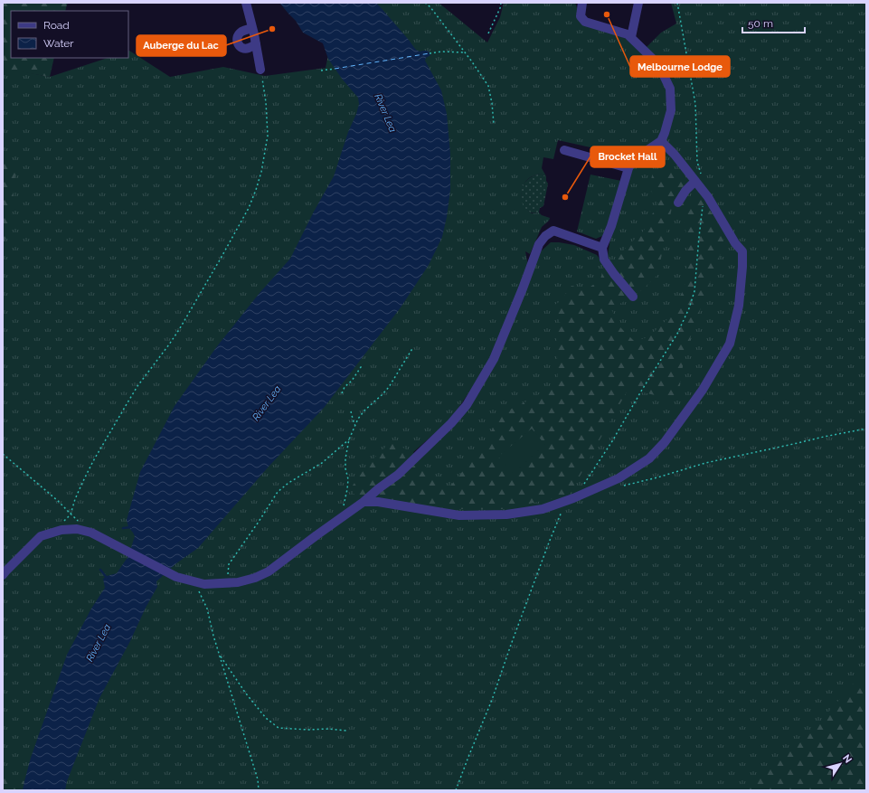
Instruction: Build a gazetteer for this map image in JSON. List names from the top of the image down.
{
  "water": ["River Lea"],
  "places": ["Melbourne Lodge", "Auberge du Lac", "Brocket Hall"],
  "legend": ["Road", "Water"],
  "scale_bar": "50 m",
  "north": "top right"
}
